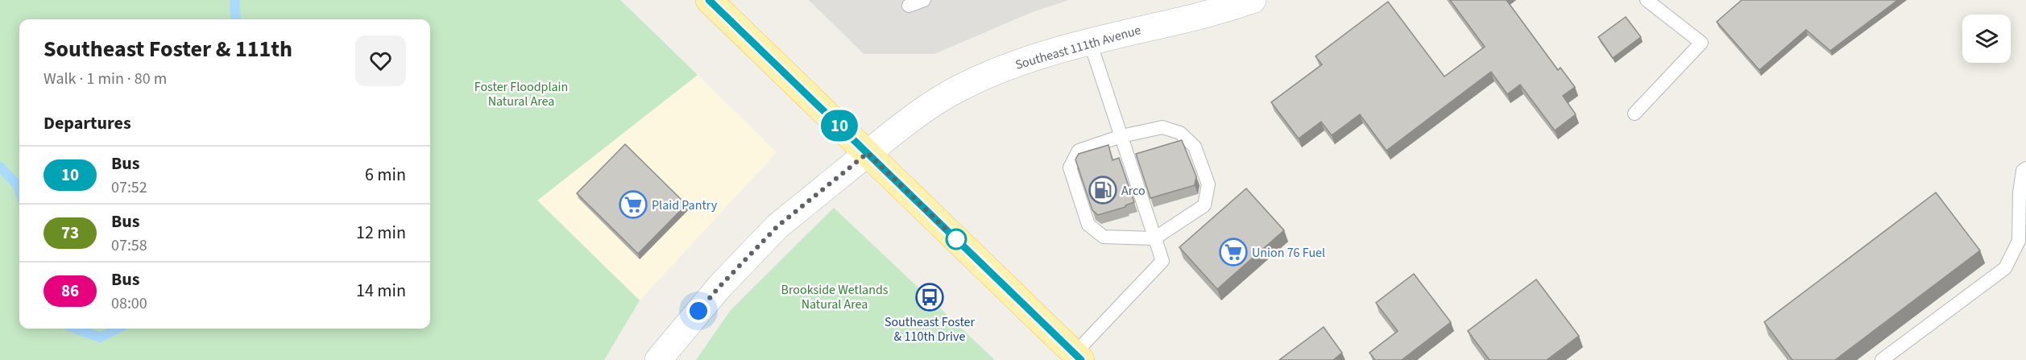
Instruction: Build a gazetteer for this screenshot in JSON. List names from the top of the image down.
{
  "streets": {
    "street": ["Southeast 111th Avenue"]
  },
  "parks": ["Foster Floodplain Natural Area", "Brookside Wetlands Natural Area"],
  "places": {
    "fuel station": ["Arco"],
    "supermarket": ["Plaid Pantry", "Union 76 Fuel"],
    "bus stop": ["Southeast Foster & 110th Drive"]
  },
  "lines": ["bus line 10"],
  "page": {
    "on_map": "10",
    "heading": [
      ["Southeast Foster & 111th", "Walk · 1 min · 80 m"],
      "Departures"
    ],
    "list": [
      {
        "mark": "10",
        "name": "Bus",
        "note": "07:52",
        "value": "6 min"
      },
      {
        "mark": "73",
        "name": "Bus",
        "note": "07:58",
        "value": "12 min"
      },
      {
        "mark": "86",
        "name": "Bus",
        "note": "08:00",
        "value": "14 min"
      }
    ]
  }
}
